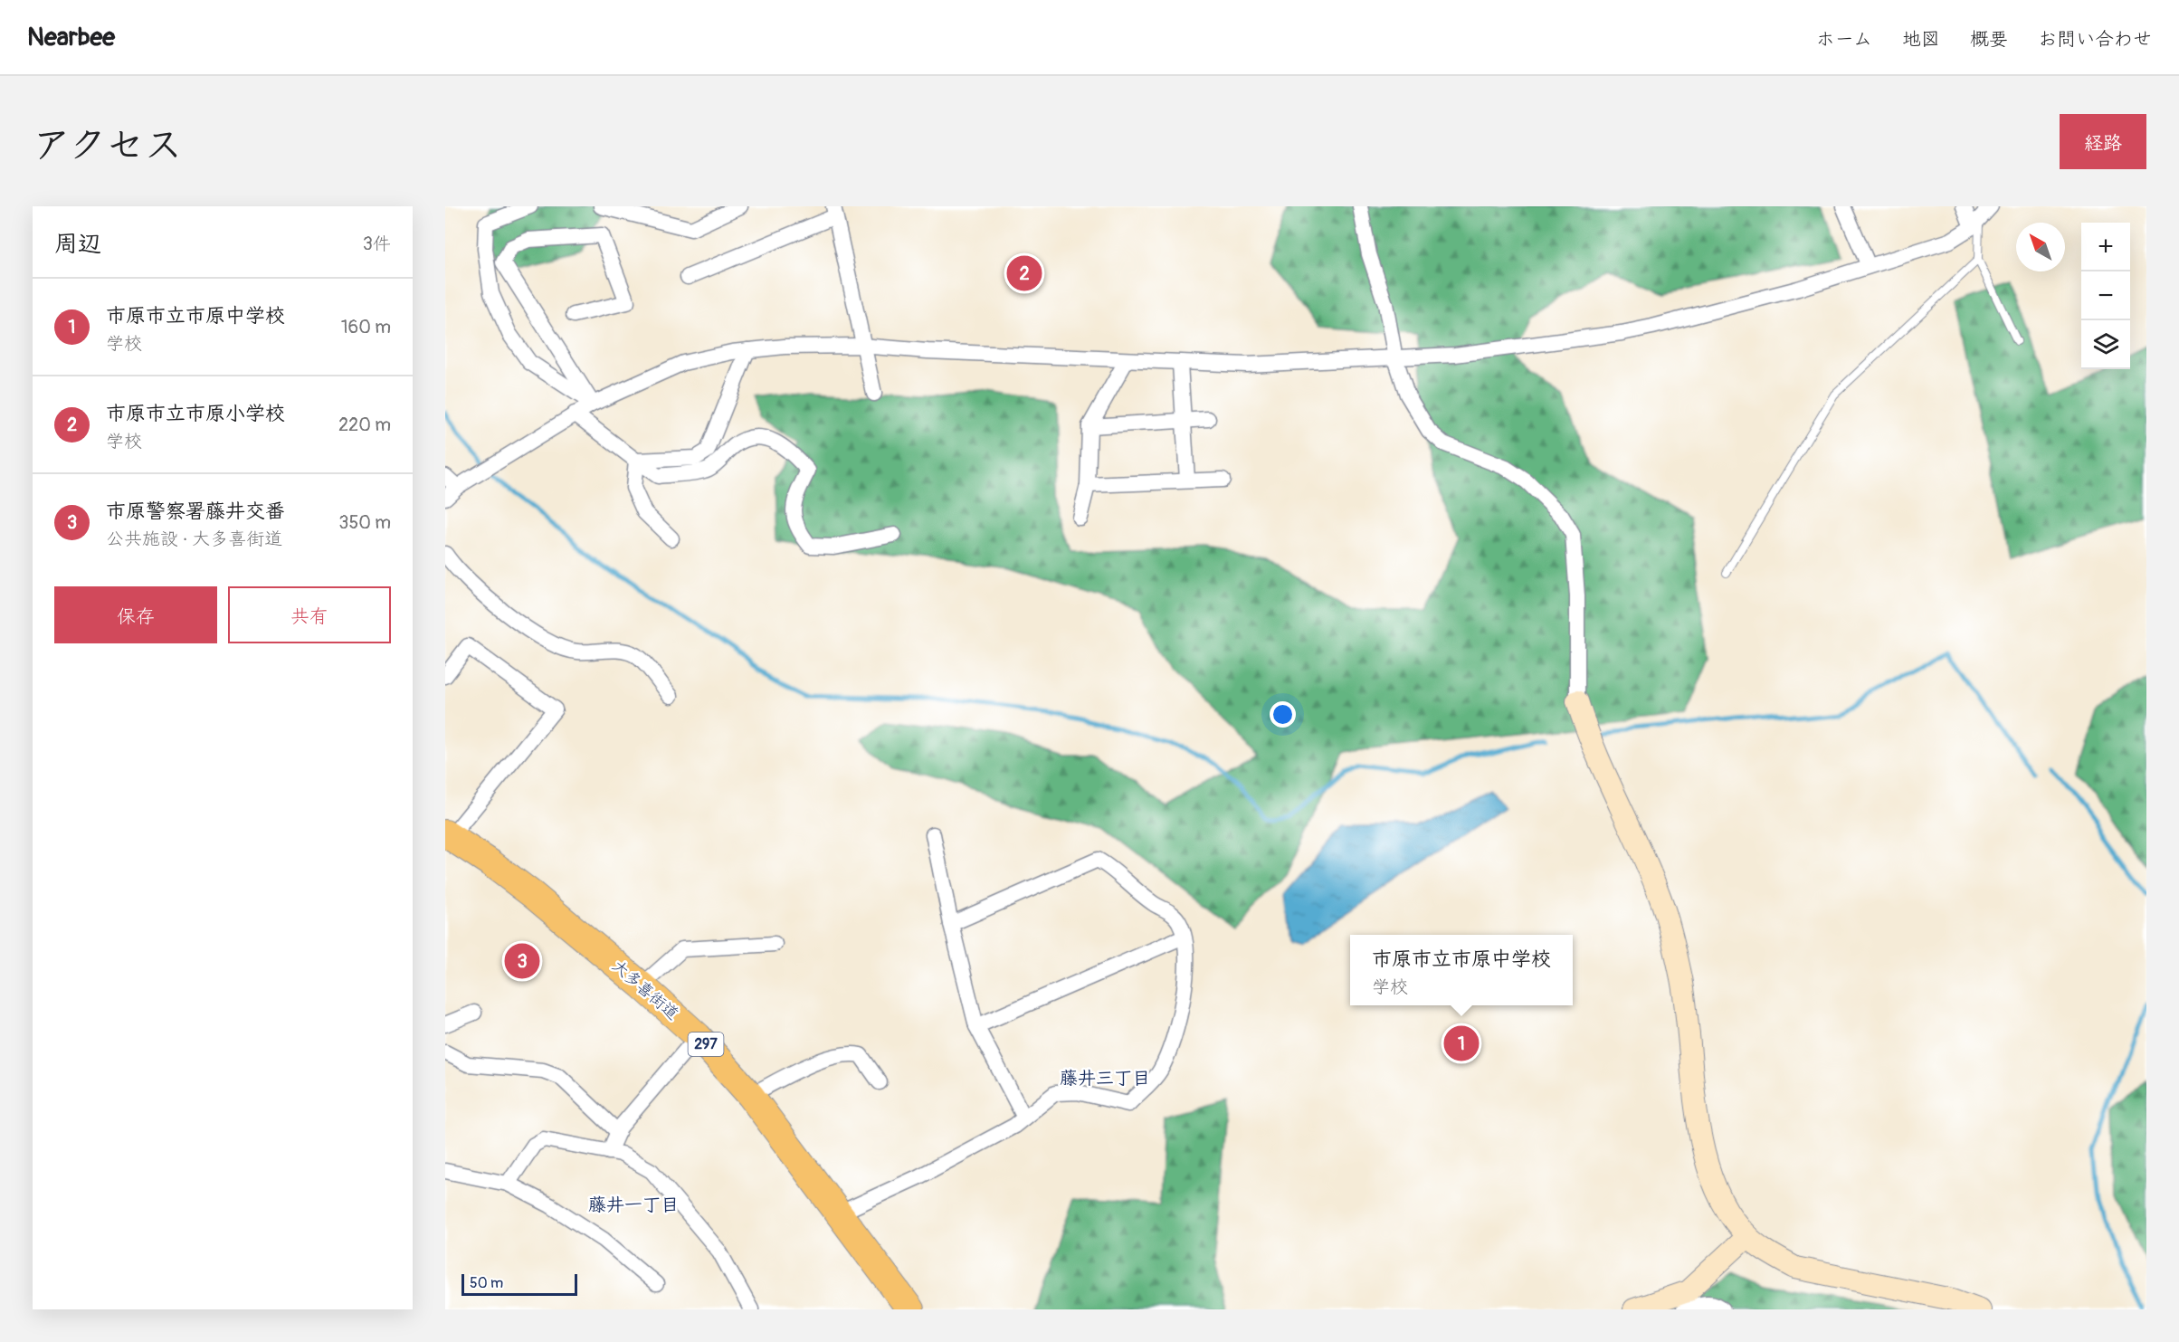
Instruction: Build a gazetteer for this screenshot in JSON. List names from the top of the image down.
{
  "streets": {
    "highway": ["大多喜街道", "297"]
  },
  "districts": ["藤井三丁目", "藤井一丁目"],
  "scale_bar": "50 m",
  "north": "top left",
  "page": {
    "header": "Nearbee",
    "nav": [
      "ホーム",
      "地図",
      "概要",
      "お問い合わせ"
    ],
    "title": "アクセス",
    "buttons": [
      "経路",
      ["保存", "共有"]
    ],
    "heading": ["周辺", "3件"],
    "map_buttons": ["+", "−"],
    "pins": ["2", "3", "1"],
    "list": [
      {
        "mark": "1",
        "name": "市原市立市原中学校",
        "note": "学校",
        "value": "160 m"
      },
      {
        "mark": "2",
        "name": "市原市立市原小学校",
        "note": "学校",
        "value": "220 m"
      },
      {
        "mark": "3",
        "name": "市原警察署藤井交番",
        "note": "公共施設 · 大多喜街道",
        "value": "350 m"
      }
    ],
    "popup": ["市原市立市原中学校", "学校"],
    "scale": "50 m"
  }
}
